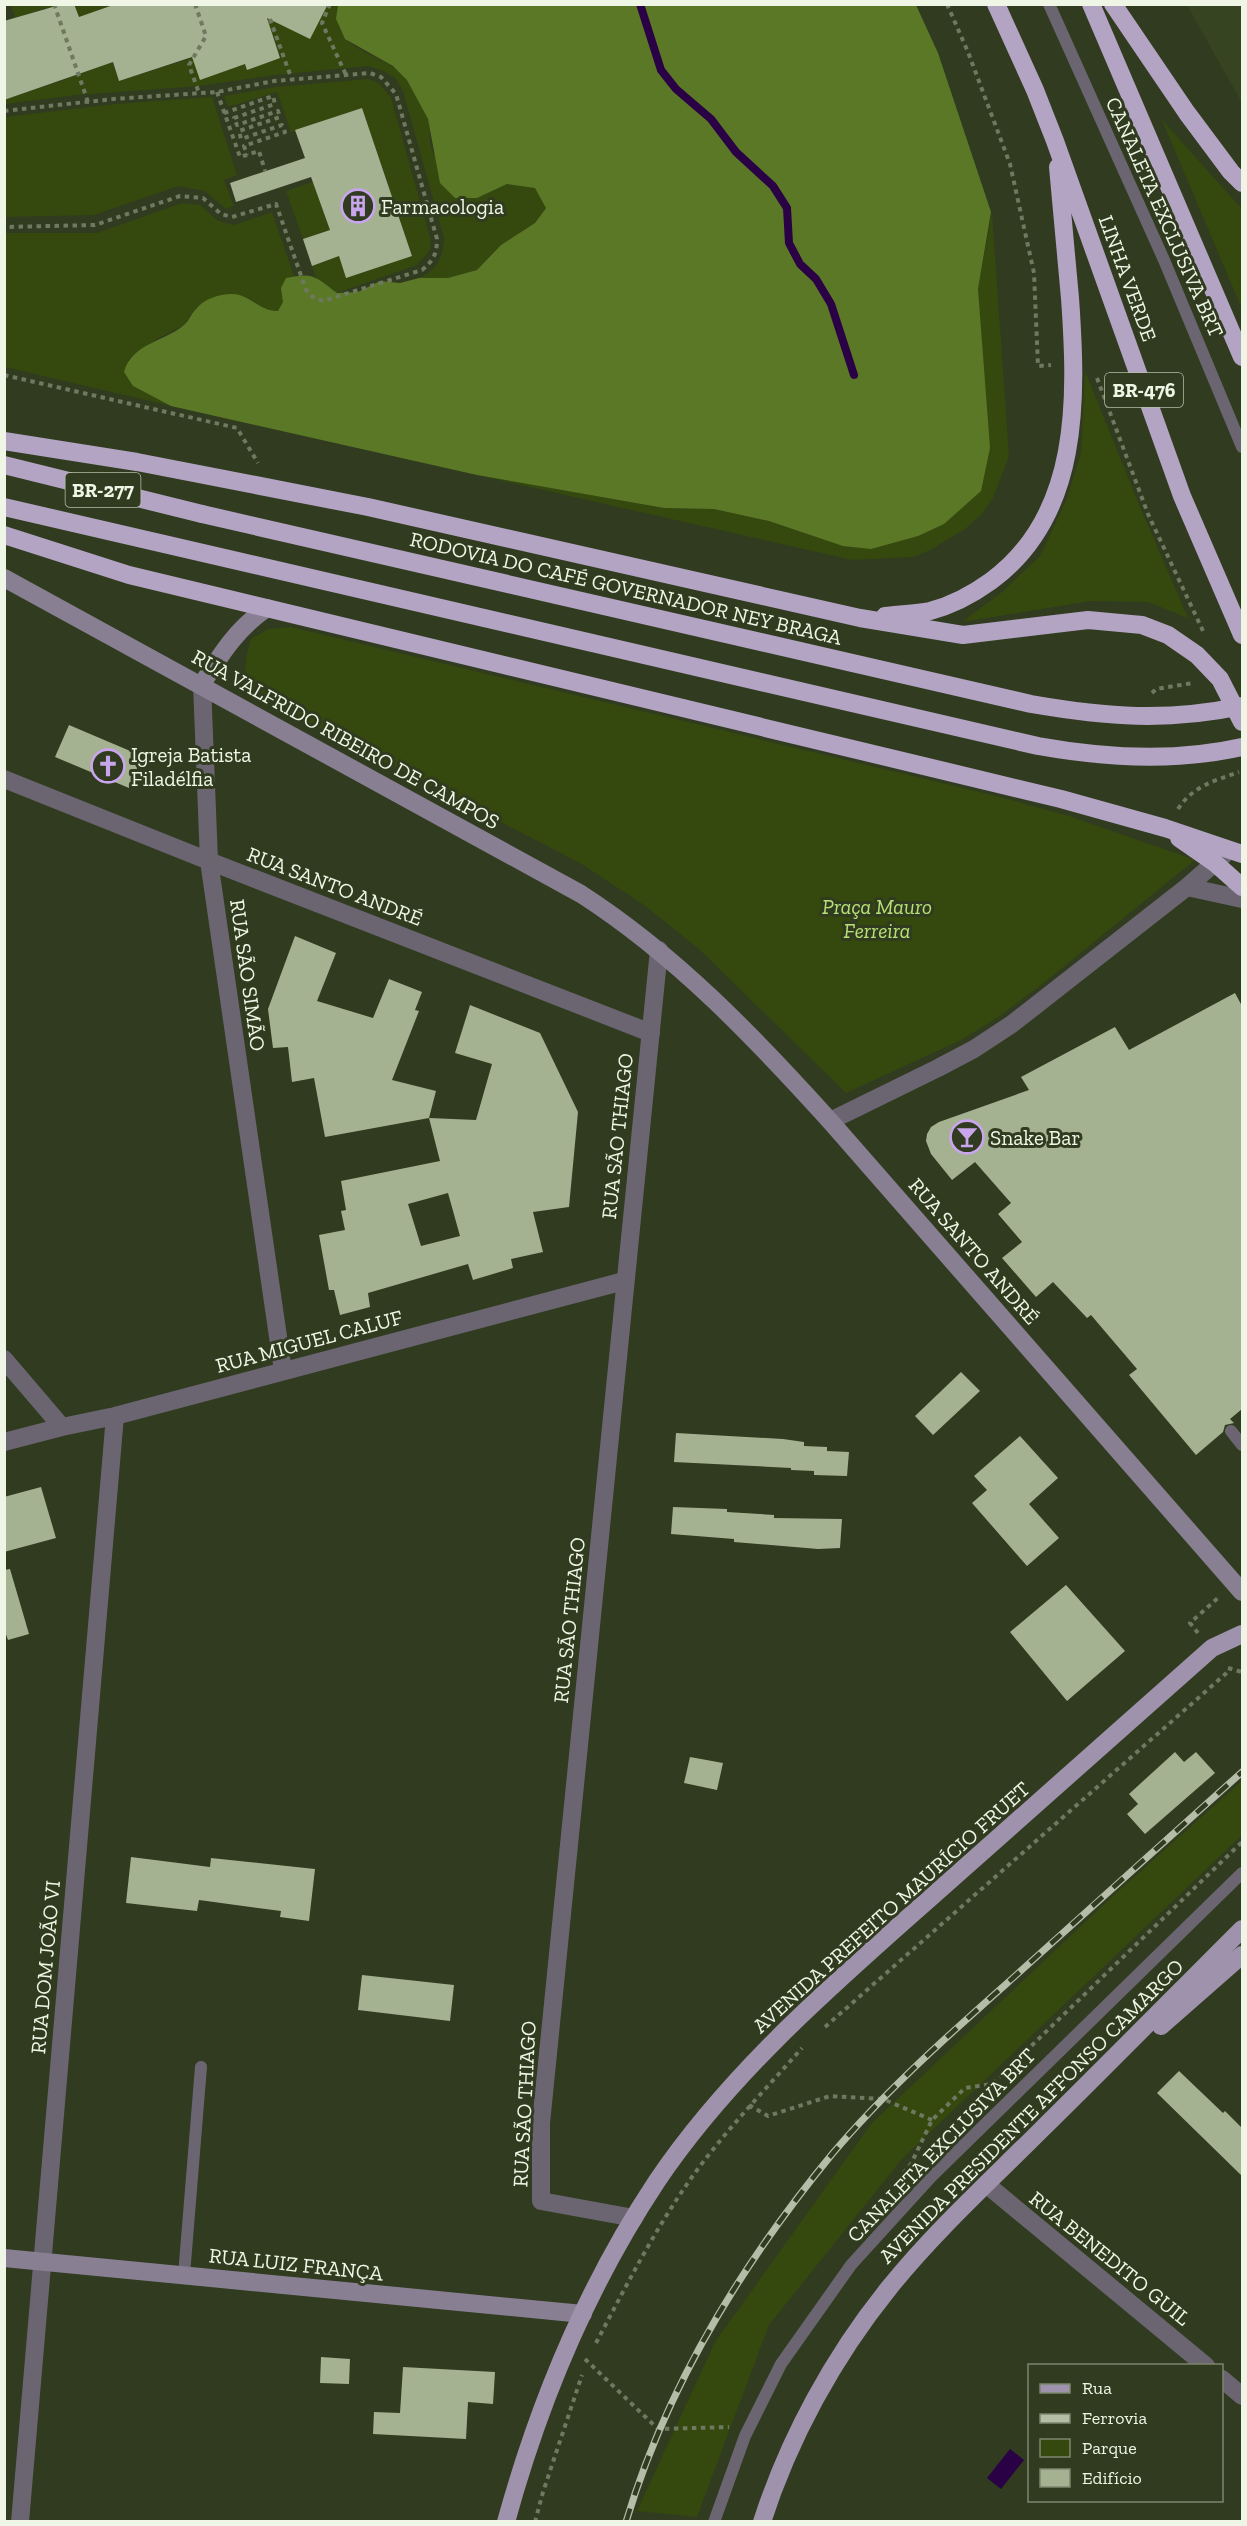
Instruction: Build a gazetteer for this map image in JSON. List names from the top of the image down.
{
  "streets": {
    "highway": [
      "LINHA VERDE",
      "BR-476",
      "BR-277",
      "RODOVIA DO CAFÉ GOVERNADOR NEY BRAGA"
    ],
    "main road": ["AVENIDA PREFEITO MAURÍCIO FRUET", "AVENIDA PRESIDENTE AFFONSO CAMARGO"],
    "street": [
      "RUA VALFRIDO RIBEIRO DE CAMPOS",
      "RUA SANTO ANDRÉ",
      "RUA SÃO SIMÃO",
      "RUA SÃO THIAGO",
      "RUA MIGUEL CALUF",
      "RUA DOM JOÃO VI",
      "RUA BENEDITO GUIL",
      "RUA LUIZ FRANÇA"
    ],
    "lane": ["CANALETA EXCLUSIVA BRT"]
  },
  "crossings": [
    ["RUA VALFRIDO RIBEIRO DE CAMPOS", "RUA SANTO ANDRÉ"],
    ["RUA VALFRIDO RIBEIRO DE CAMPOS", "RUA SÃO SIMÃO"],
    ["RUA VALFRIDO RIBEIRO DE CAMPOS", "RUA SÃO THIAGO"],
    ["RUA SANTO ANDRÉ", "RUA SÃO SIMÃO"],
    ["RUA SANTO ANDRÉ", "RUA SÃO THIAGO"],
    ["RUA SÃO SIMÃO", "RUA MIGUEL CALUF"],
    ["RUA SÃO THIAGO", "RUA MIGUEL CALUF"],
    ["RUA SÃO THIAGO", "AVENIDA PREFEITO MAURÍCIO FRUET"],
    ["RUA MIGUEL CALUF", "RUA DOM JOÃO VI"],
    ["AVENIDA PREFEITO MAURÍCIO FRUET", "RUA LUIZ FRANÇA"],
    ["RUA DOM JOÃO VI", "RUA LUIZ FRANÇA"],
    ["AVENIDA PRESIDENTE AFFONSO CAMARGO", "RUA BENEDITO GUIL"]
  ],
  "parks": ["Praça Mauro Ferreira"],
  "places": {
    "building": ["Farmacologia"],
    "church": ["Igreja Batista Filadélfia"],
    "bar": ["Snake Bar"]
  },
  "legend": [
    "Rua",
    "Ferrovia",
    "Parque",
    "Edifício"
  ]
}
